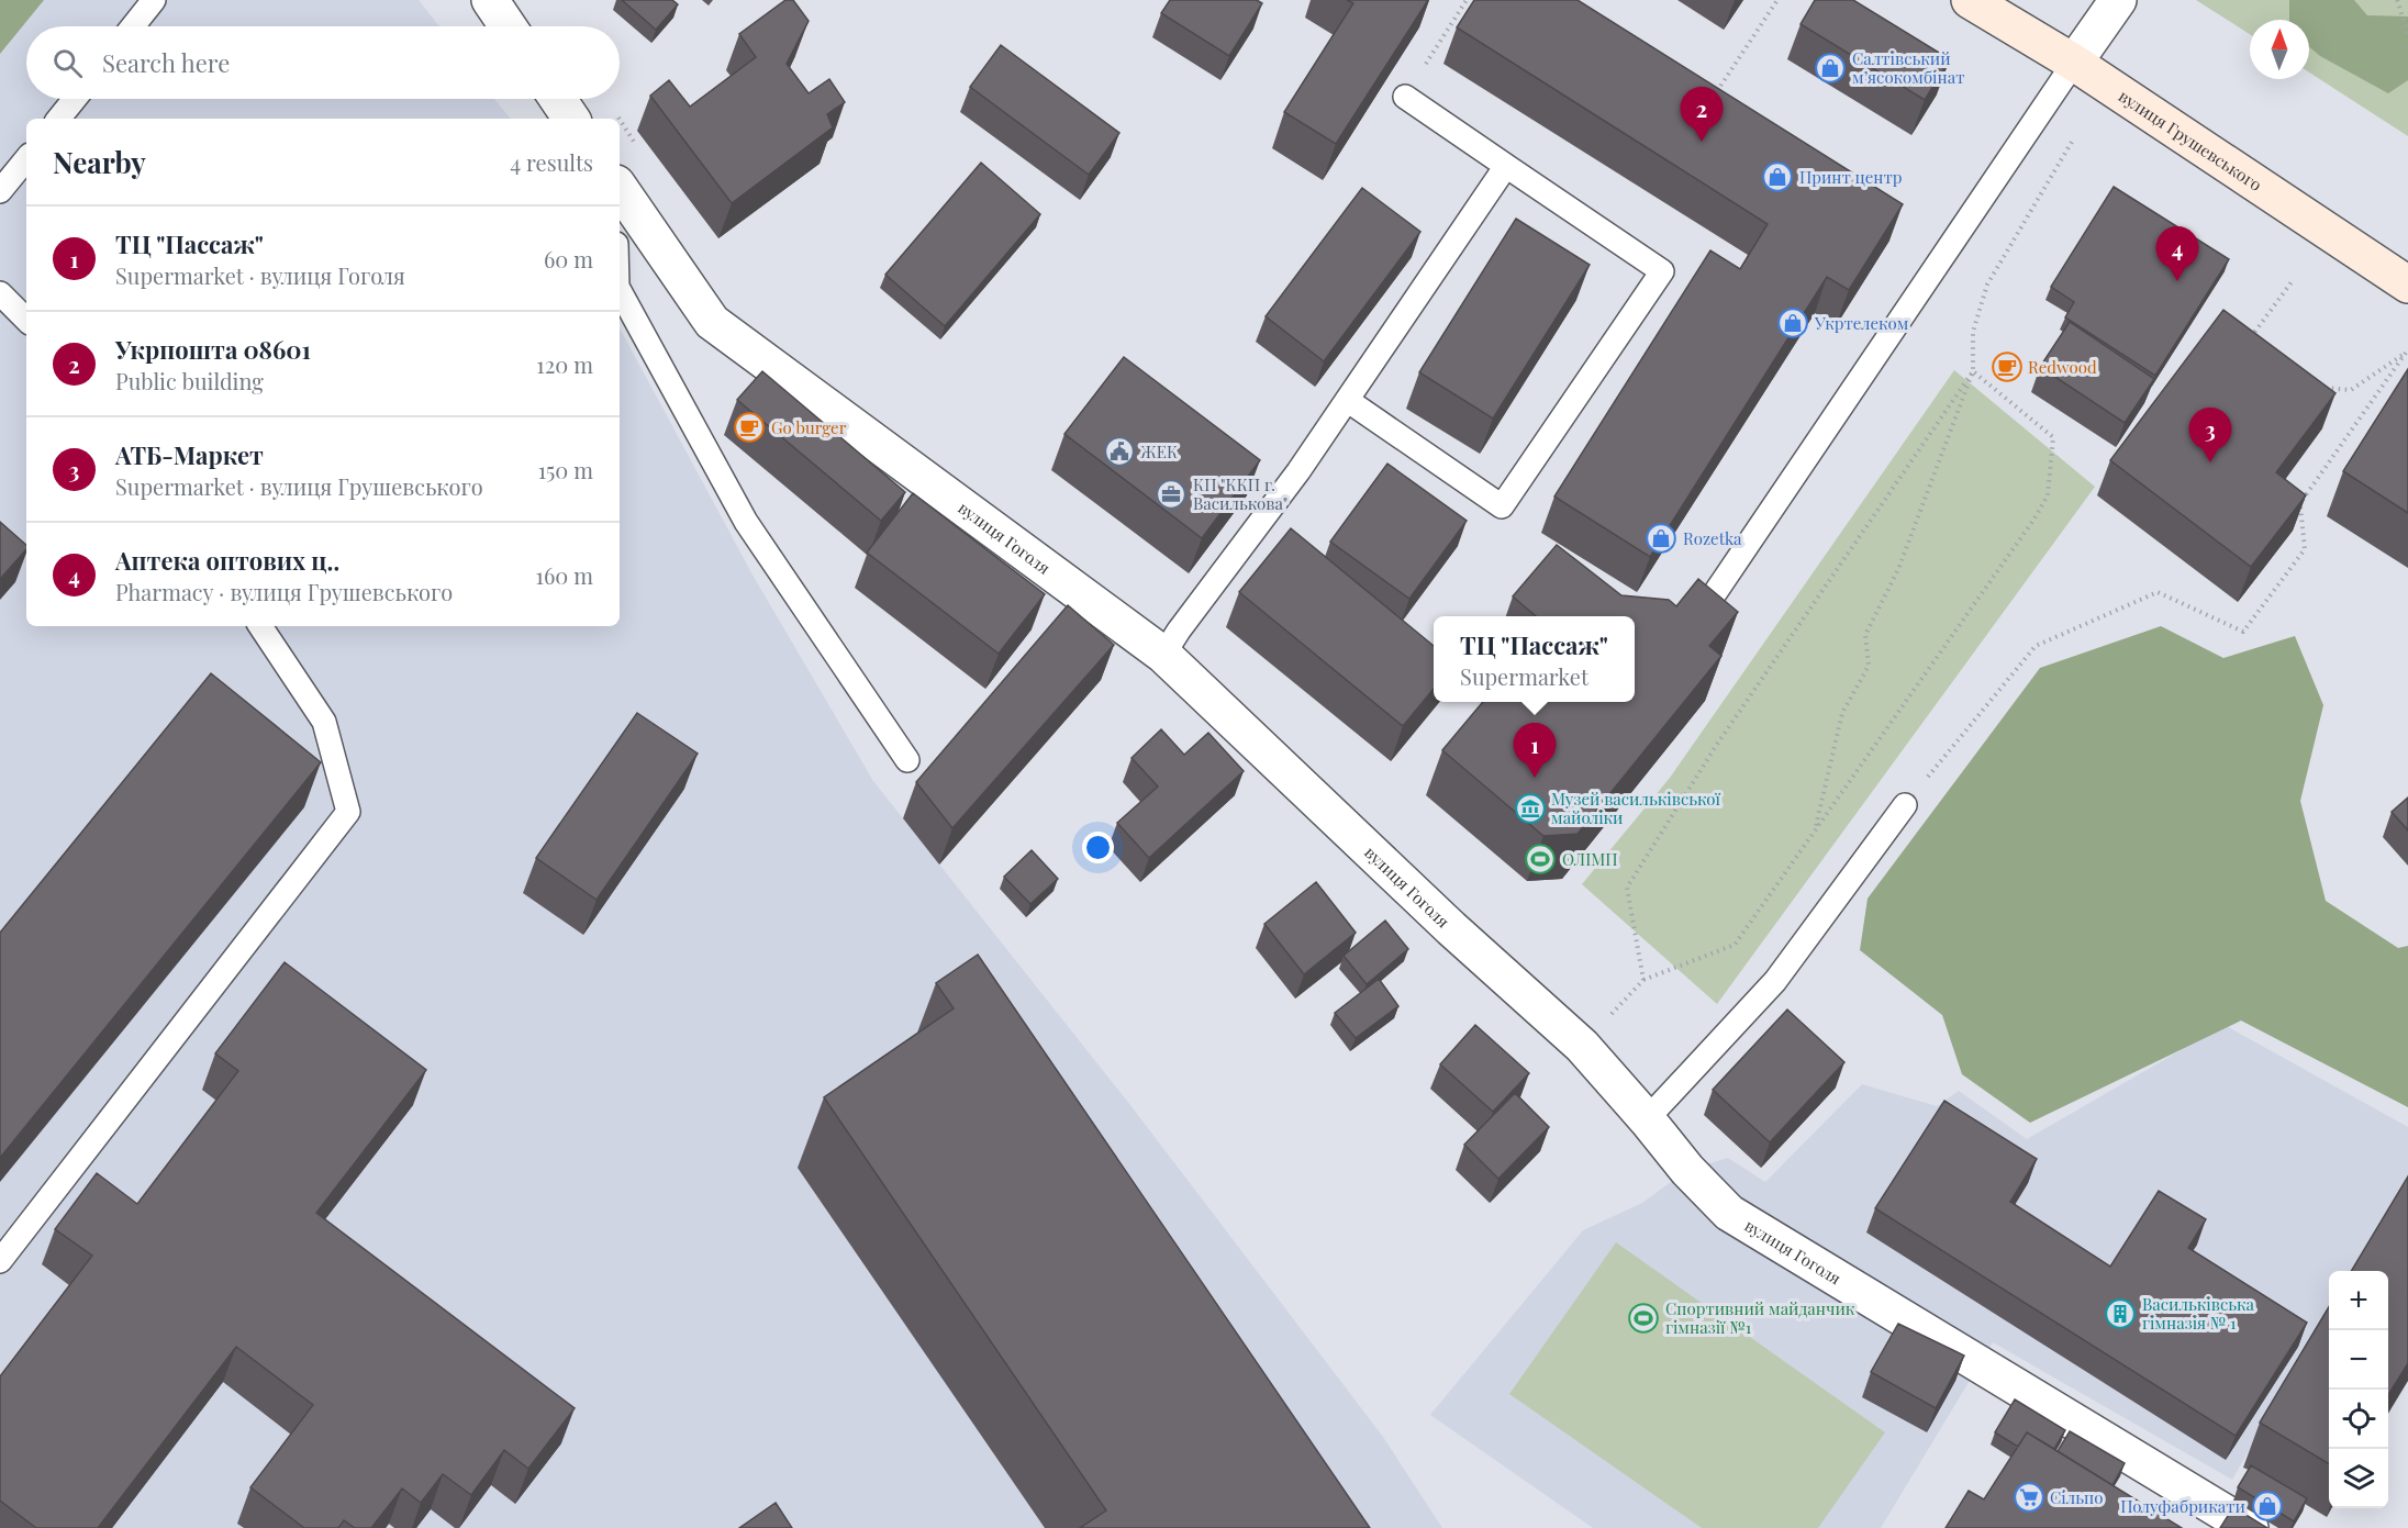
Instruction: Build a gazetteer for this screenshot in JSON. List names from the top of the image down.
{
  "streets": {
    "main road": ["вулиця Грушевського"],
    "street": ["вулиця Гоголя"]
  },
  "places": {
    "shop": [
      "Салтівський мʼясокомбінат",
      "Принт центр",
      "Укртелеком",
      "Rozetka",
      "Полуфабрикати"
    ],
    "cafe": ["Redwood", "Go burger"],
    "public building": ["ЖЕК"],
    "office": ["КП \"ККП г. Василькова\""],
    "museum": ["Музей васильківської майоліки"],
    "sports": ["ОЛІМП", "Спортивний майданчик гімназії №1"],
    "building": ["Васильківська гімназія № 1"],
    "supermarket": ["Сільпо"]
  },
  "north": "top",
  "page": {
    "search": "Search here",
    "pins": [
      "2",
      "4",
      "3",
      "1"
    ],
    "heading": ["Nearby", "4 results"],
    "list": [
      {
        "mark": "1",
        "name": "ТЦ \"Пассаж\"",
        "note": "Supermarket · вулиця Гоголя",
        "value": "60 m"
      },
      {
        "mark": "2",
        "name": "Укрпошта 08601",
        "note": "Public building",
        "value": "120 m"
      },
      {
        "mark": "3",
        "name": "АТБ-Маркет",
        "note": "Supermarket · вулиця Грушевського",
        "value": "150 m"
      },
      {
        "mark": "4",
        "name": "Аптека оптових ц‥",
        "note": "Pharmacy · вулиця Грушевського",
        "value": "160 m"
      }
    ],
    "popup": ["ТЦ \"Пассаж\"", "Supermarket"],
    "map_buttons": ["+", "−"]
  }
}
